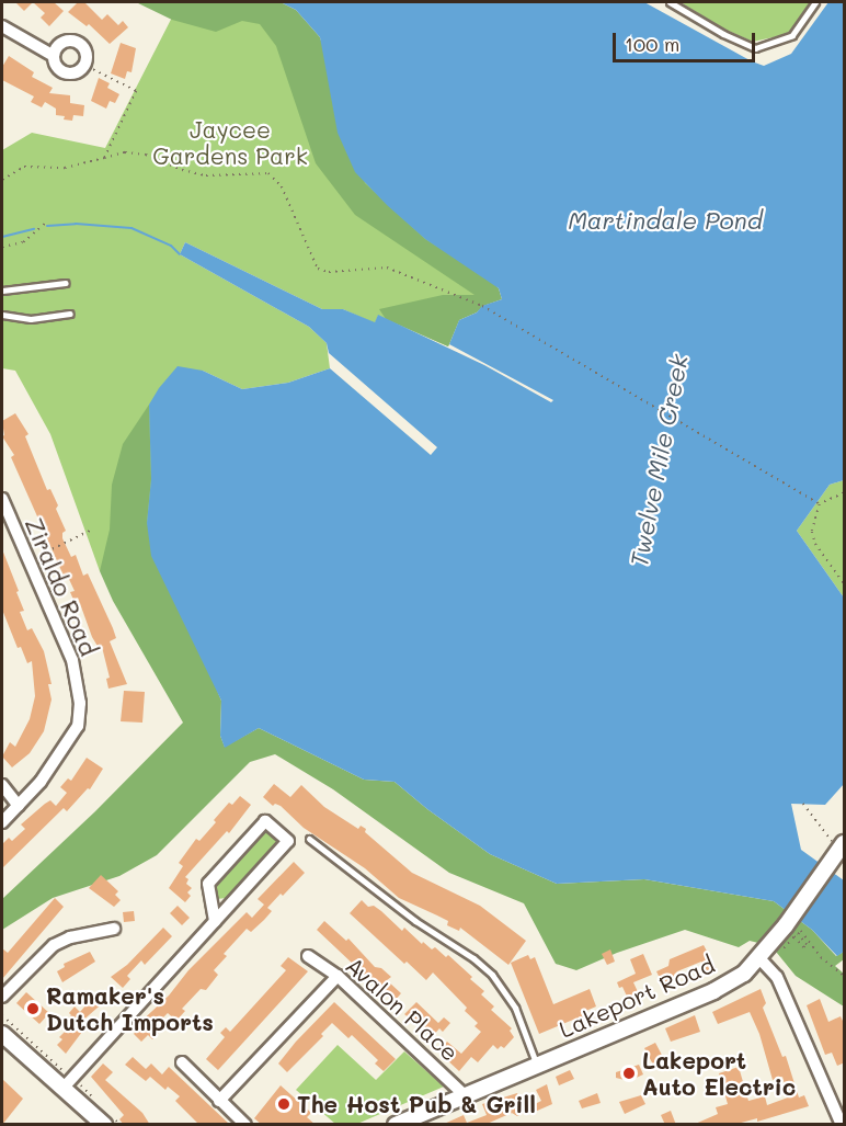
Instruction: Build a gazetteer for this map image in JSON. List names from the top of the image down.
{
  "streets": {
    "main road": ["Lakeport Road"],
    "street": ["Ziraldo Road", "Avalon Place"]
  },
  "crossings": [
    ["Lakeport Road", "Avalon Place"]
  ],
  "water": ["Martindale Pond", "Twelve Mile Creek"],
  "parks": ["Jaycee Gardens Park"],
  "places": ["Ramaker's Dutch Imports", "Lakeport Auto Electric", "The Host Pub & Grill"],
  "scale_bar": "100 m"
}
